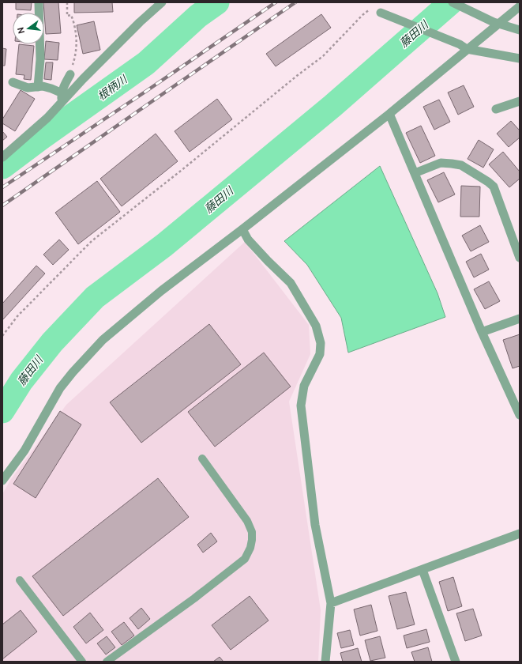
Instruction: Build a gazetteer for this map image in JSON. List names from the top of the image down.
{
  "water": ["藤田川", "根柄川"],
  "north": "left"
}
